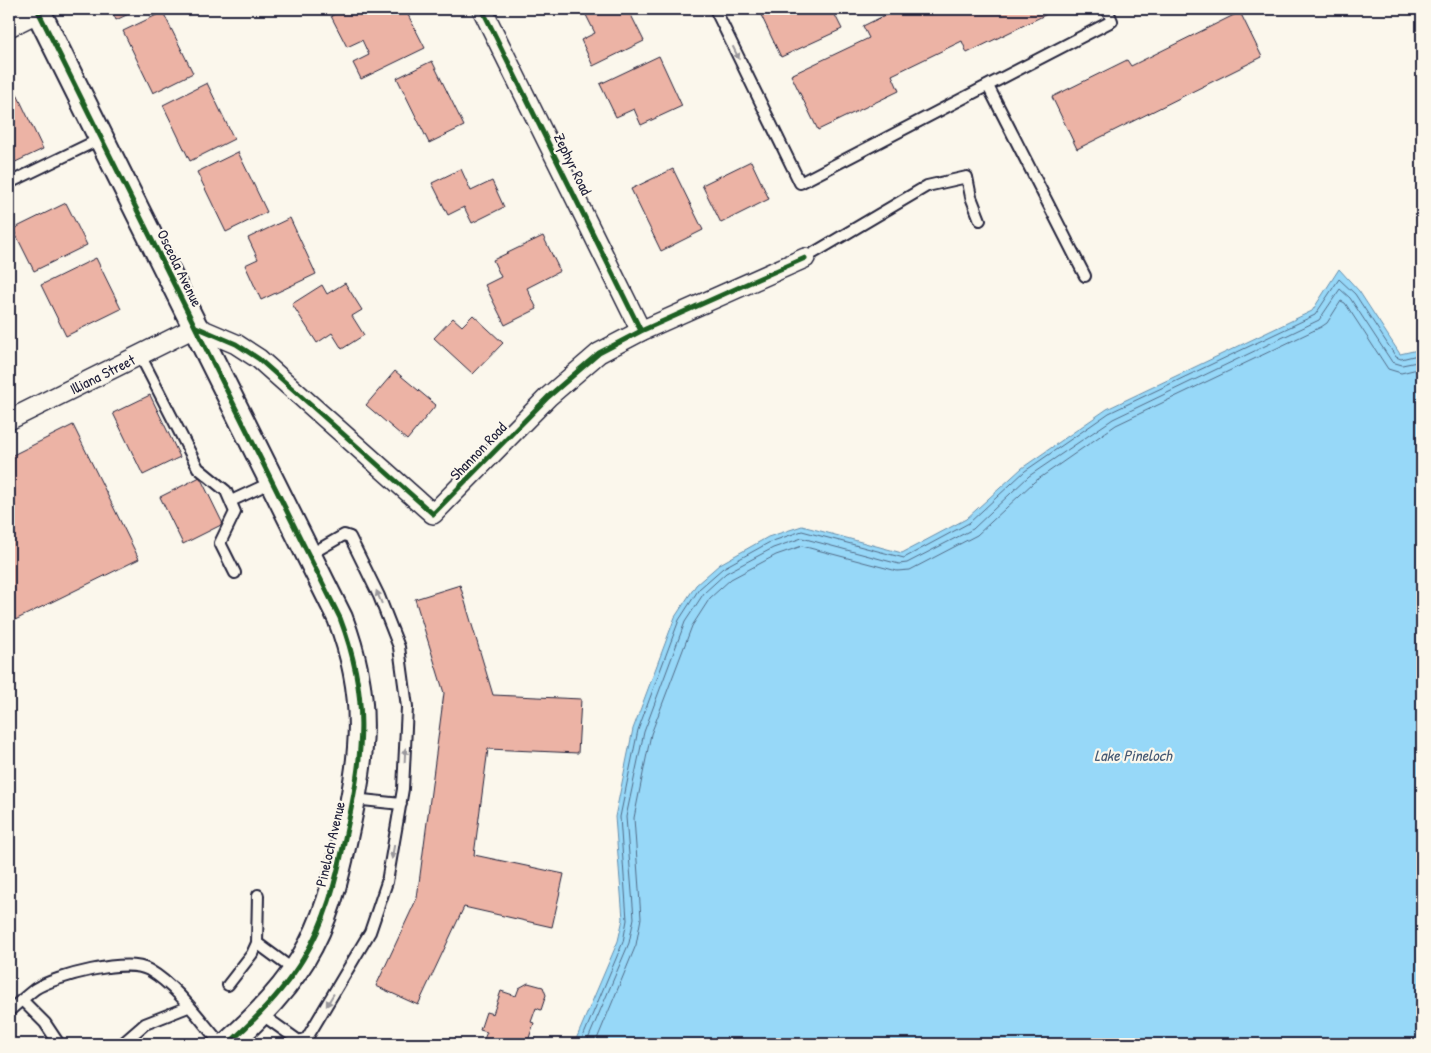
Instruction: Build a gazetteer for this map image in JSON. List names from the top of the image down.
{
  "streets": {
    "street": [
      "Zephyr Road",
      "Osceola Avenue",
      "Illiana Street",
      "Shannon Road",
      "Pineloch Avenue"
    ]
  },
  "crossings": [
    ["Zephyr Road", "Shannon Road"],
    ["Osceola Avenue", "Illiana Street"],
    ["Osceola Avenue", "Shannon Road"],
    ["Osceola Avenue", "Pineloch Avenue"],
    ["Illiana Street", "Shannon Road"]
  ],
  "water": ["Lake Pineloch"]
}
